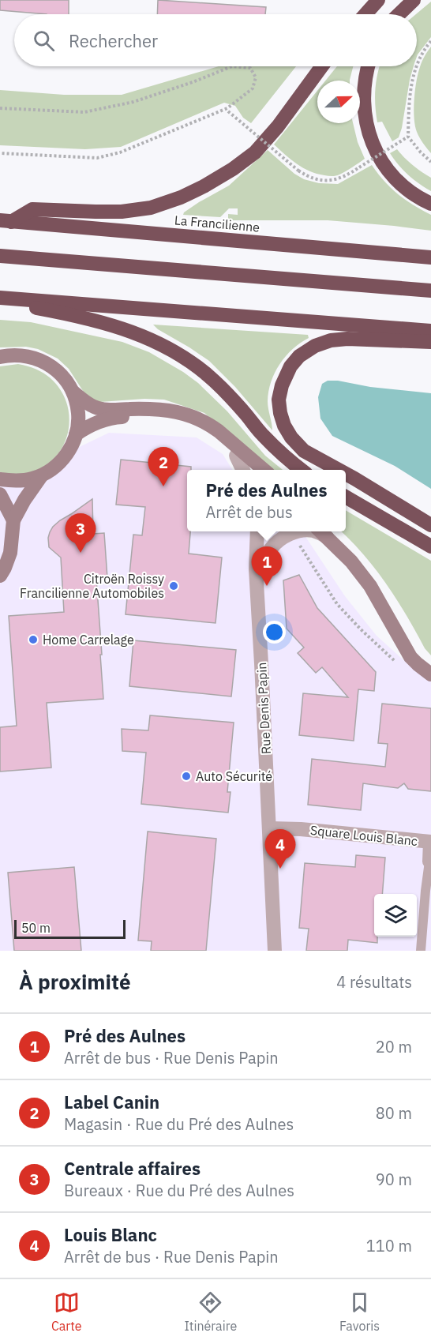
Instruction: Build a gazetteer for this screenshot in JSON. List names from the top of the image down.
{
  "streets": {
    "highway": ["La Francilienne"],
    "street": ["Rue Denis Papin", "Square Louis Blanc"]
  },
  "crossings": [
    ["Rue Denis Papin", "Square Louis Blanc"]
  ],
  "places": ["Citroën Roissy Francilienne Automobiles", "Home Carrelage", "Auto Sécurité"],
  "scale_bar": "50 m",
  "north": "right",
  "page": {
    "search": "Rechercher",
    "pins": [
      "2",
      "3",
      "1",
      "4"
    ],
    "popup": ["Pré des Aulnes", "Arrêt de bus"],
    "scale": "50 m",
    "heading": ["À proximité", "4 résultats"],
    "list": [
      {
        "mark": "1",
        "name": "Pré des Aulnes",
        "note": "Arrêt de bus · Rue Denis Papin",
        "value": "20 m"
      },
      {
        "mark": "2",
        "name": "Label Canin",
        "note": "Magasin · Rue du Pré des Aulnes",
        "value": "80 m"
      },
      {
        "mark": "3",
        "name": "Centrale affaires",
        "note": "Bureaux · Rue du Pré des Aulnes",
        "value": "90 m"
      },
      {
        "mark": "4",
        "name": "Louis Blanc",
        "note": "Arrêt de bus · Rue Denis Papin",
        "value": "110 m"
      }
    ],
    "nav": ["Carte", "Itinéraire", "Favoris"]
  }
}
